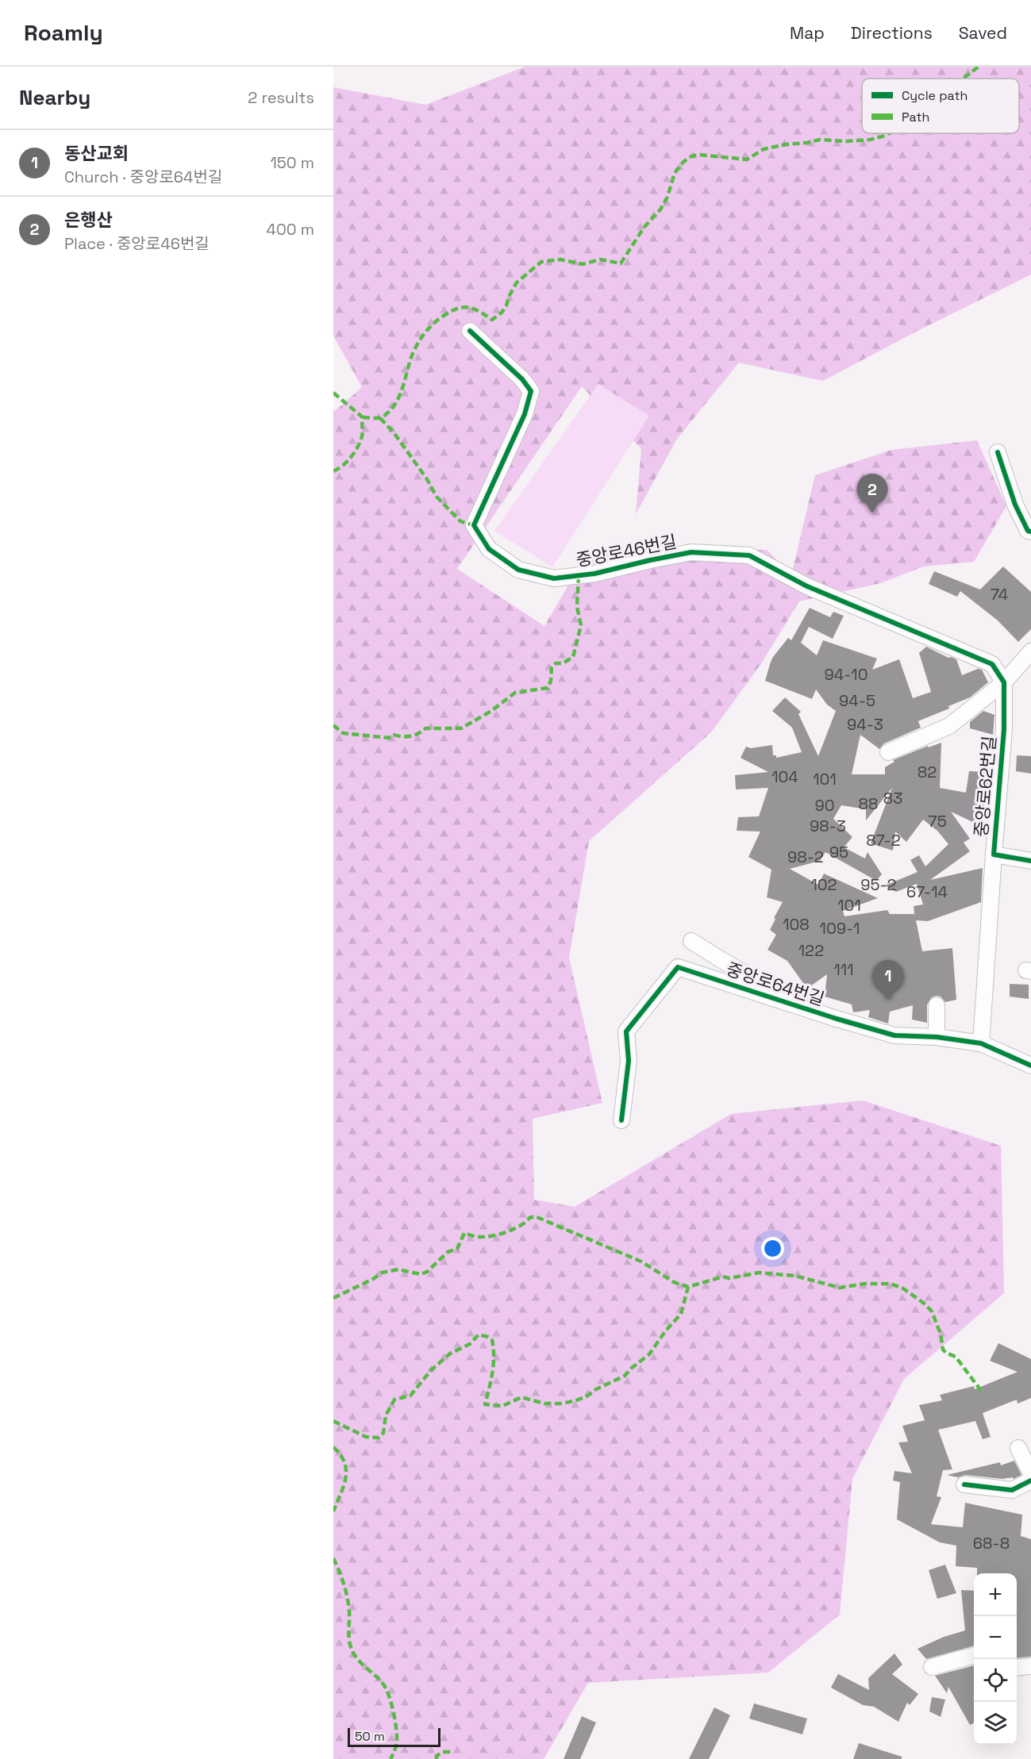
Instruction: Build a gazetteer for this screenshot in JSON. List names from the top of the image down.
{
  "streets": {
    "street": ["중앙로46번길", "중앙로62번길", "중앙로64번길"]
  },
  "crossings": [
    ["중앙로46번길", "중앙로62번길"]
  ],
  "house_numbers": [
    "74",
    "94-10",
    "94-5",
    "94-3",
    "82",
    "104",
    "101",
    "83",
    "88",
    "90",
    "75",
    "98-3",
    "87-2",
    "95",
    "98-2",
    "102",
    "95-2",
    "67-14",
    "101",
    "108",
    "109-1",
    "122",
    "111",
    "68-8"
  ],
  "legend": ["Cycle path", "Path"],
  "scale_bar": "50 m",
  "page": {
    "header": "Roamly",
    "nav": ["Map", "Directions", "Saved"],
    "heading": ["Nearby", "2 results"],
    "list": [
      {
        "mark": "1",
        "name": "동산교회",
        "note": "Church · 중앙로64번길",
        "value": "150 m"
      },
      {
        "mark": "2",
        "name": "은행산",
        "note": "Place · 중앙로46번길",
        "value": "400 m"
      }
    ],
    "pins": ["2", "1"],
    "map_buttons": ["+", "−"],
    "scale": "50 m"
  }
}
